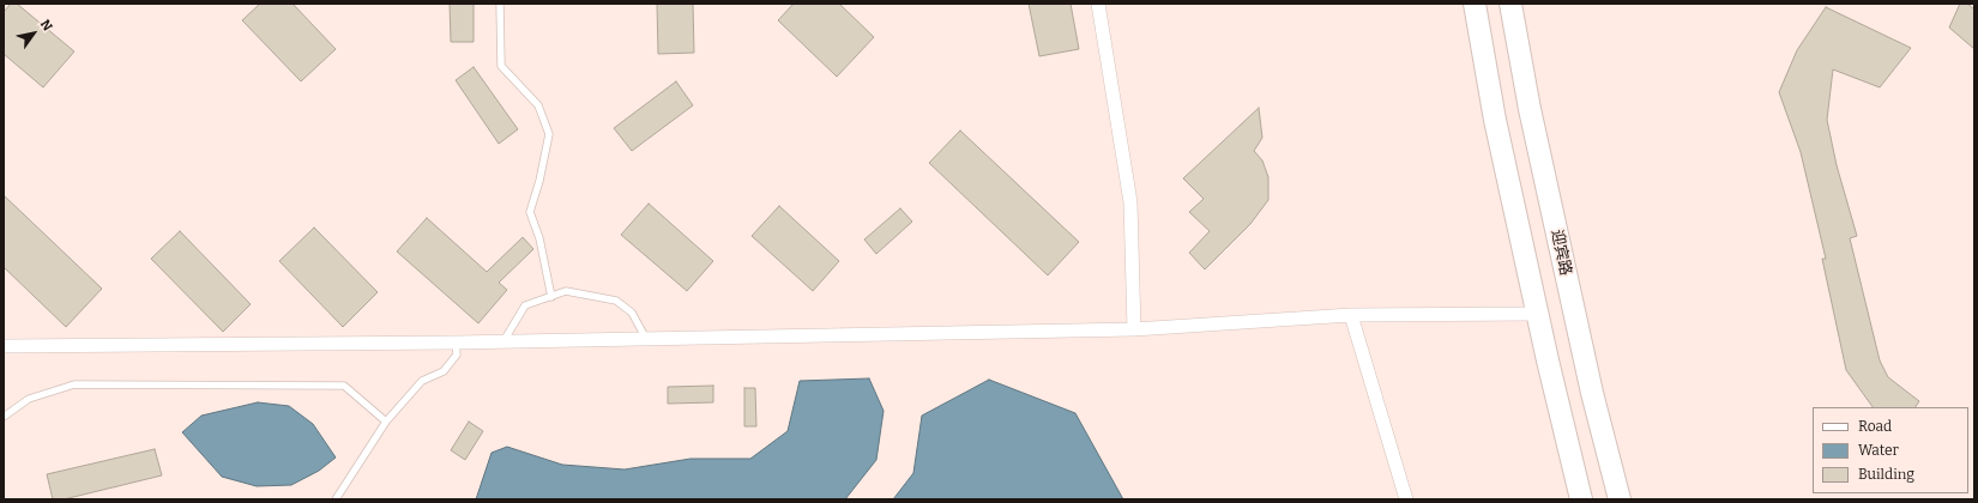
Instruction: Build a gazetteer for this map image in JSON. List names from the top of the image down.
{
  "streets": {
    "highway": ["迎宾路"]
  },
  "legend": ["Road", "Water", "Building"],
  "north": "top right"
}
